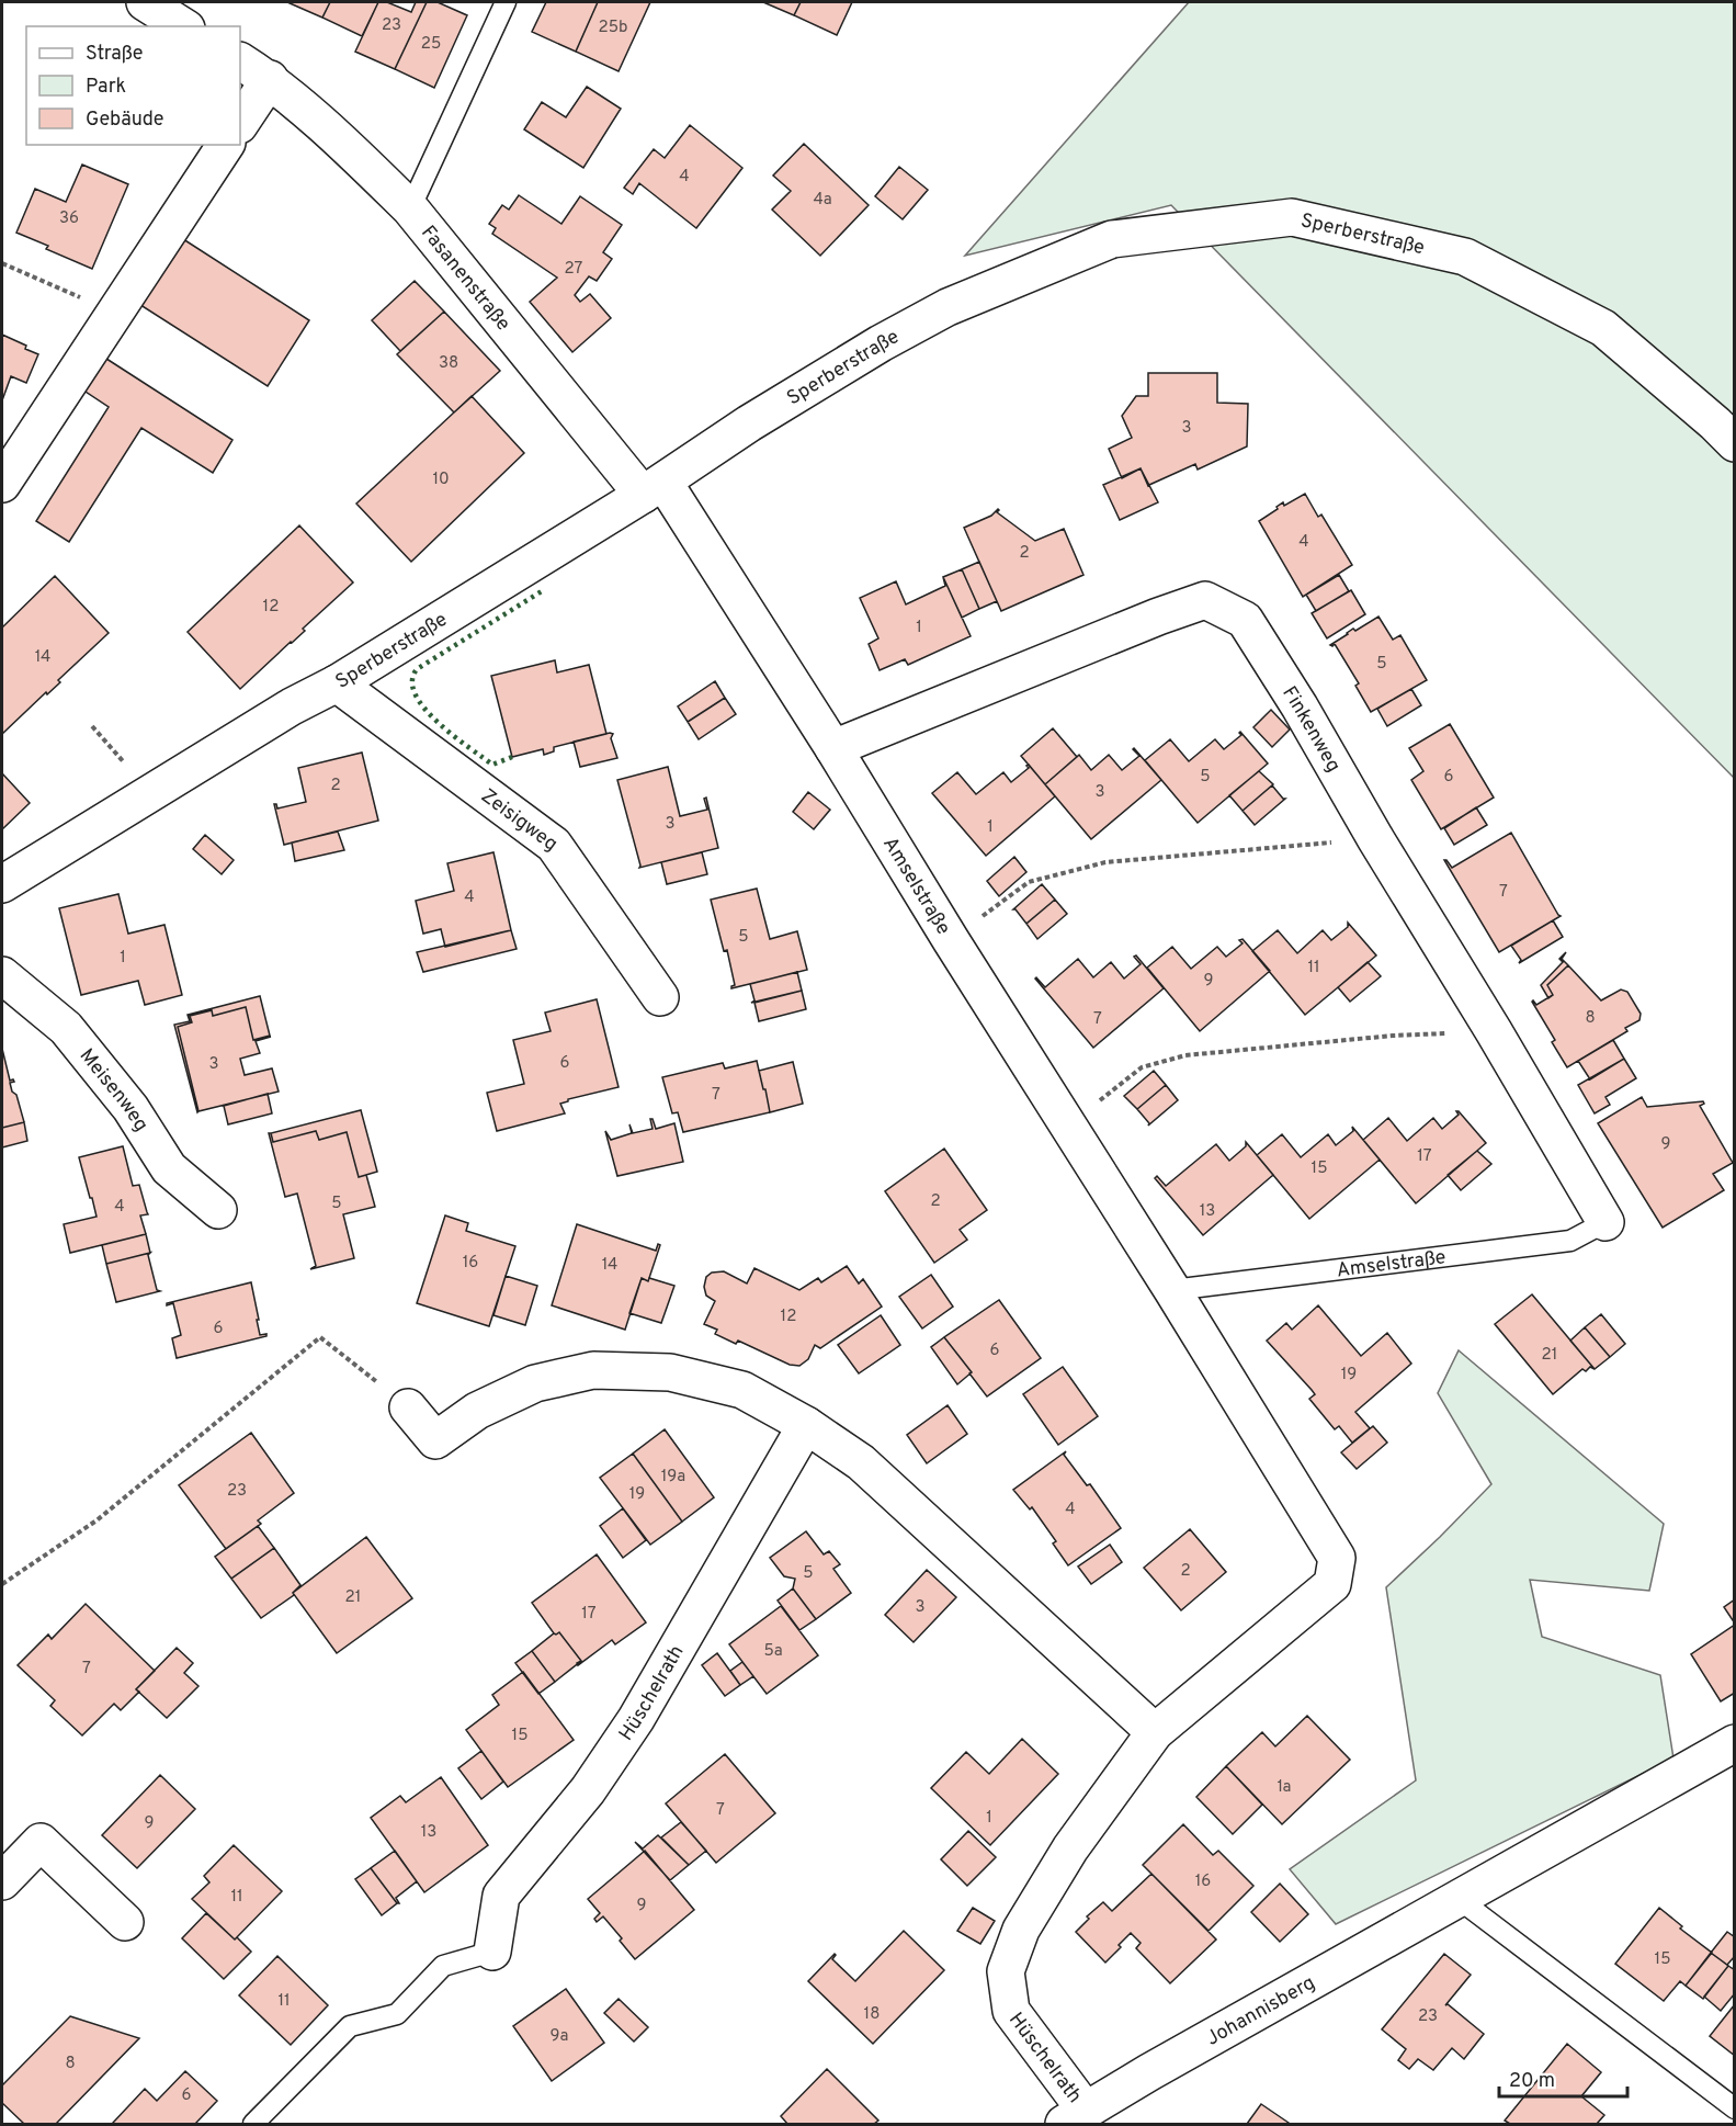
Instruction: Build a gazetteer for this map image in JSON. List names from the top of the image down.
{
  "streets": {
    "street": [
      "Sperberstraße",
      "Fasanenstraße",
      "Finkenweg",
      "Zeisigweg",
      "Amselstraße",
      "Meisenweg",
      "Hüschelrath",
      "Johannisberg"
    ]
  },
  "crossings": [
    ["Sperberstraße", "Fasanenstraße"],
    ["Sperberstraße", "Zeisigweg"],
    ["Sperberstraße", "Amselstraße"],
    ["Fasanenstraße", "Amselstraße"],
    ["Finkenweg", "Amselstraße"],
    ["Amselstraße", "Hüschelrath"],
    ["Hüschelrath", "Johannisberg"]
  ],
  "house_numbers": [
    "23",
    "25b",
    "25",
    "4",
    "4a",
    "36",
    "27",
    "38",
    "3",
    "10",
    "4",
    "2",
    "12",
    "1",
    "14",
    "5",
    "5",
    "6",
    "2",
    "3",
    "3",
    "1",
    "7",
    "4",
    "5",
    "1",
    "11",
    "9",
    "8",
    "7",
    "6",
    "3",
    "7",
    "9",
    "17",
    "15",
    "2",
    "5",
    "4",
    "13",
    "16",
    "14",
    "12",
    "6",
    "6",
    "21",
    "19",
    "19a",
    "23",
    "19",
    "4",
    "2",
    "5",
    "21",
    "3",
    "17",
    "5a",
    "7",
    "15",
    "1a",
    "7",
    "1",
    "9",
    "13",
    "16",
    "11",
    "9",
    "15",
    "11",
    "18",
    "23",
    "9a",
    "8",
    "6"
  ],
  "legend": ["Straße", "Park", "Gebäude"],
  "scale_bar": "20 m"
}
